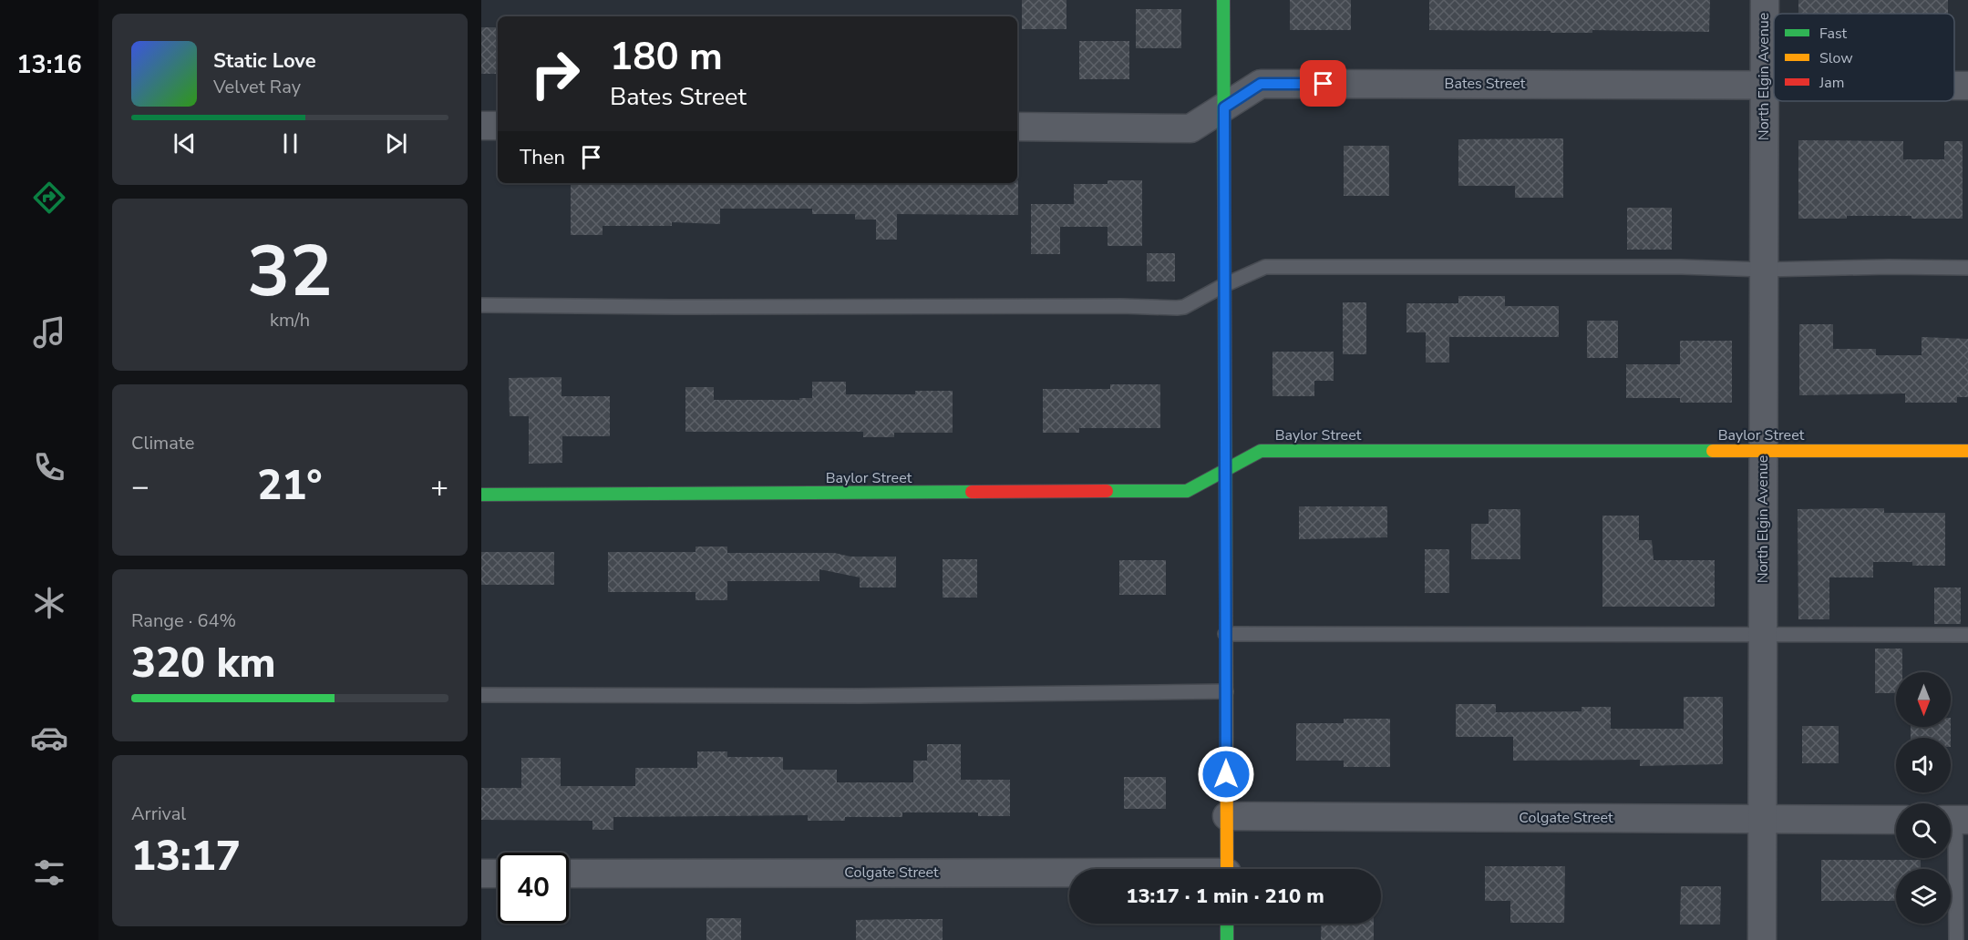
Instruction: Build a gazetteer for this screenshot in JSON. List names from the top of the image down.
{
  "streets": {
    "street": [
      "North Elgin Avenue",
      "Bates Street",
      "Baylor Street",
      "Colgate Street"
    ]
  },
  "crossings": [
    ["North Elgin Avenue", "Bates Street"],
    ["North Elgin Avenue", "Baylor Street"],
    ["North Elgin Avenue", "Colgate Street"]
  ],
  "legend": ["Fast", "Slow", "Jam"],
  "north": "bottom",
  "page": {
    "tabs": "13:16",
    "turn": ["180 m", "Bates Street"],
    "song": ["Static Love", "Velvet Ray"],
    "then": "Then",
    "tile": [
      ["32", "km/h"],
      "Climate",
      ["Range · 64%", "320 km"],
      ["Arrival", "13:17"]
    ],
    "heat": ["−", "21°", "+"],
    "limit": "40",
    "trip": "13:17 · 1 min · 210 m"
  }
}
